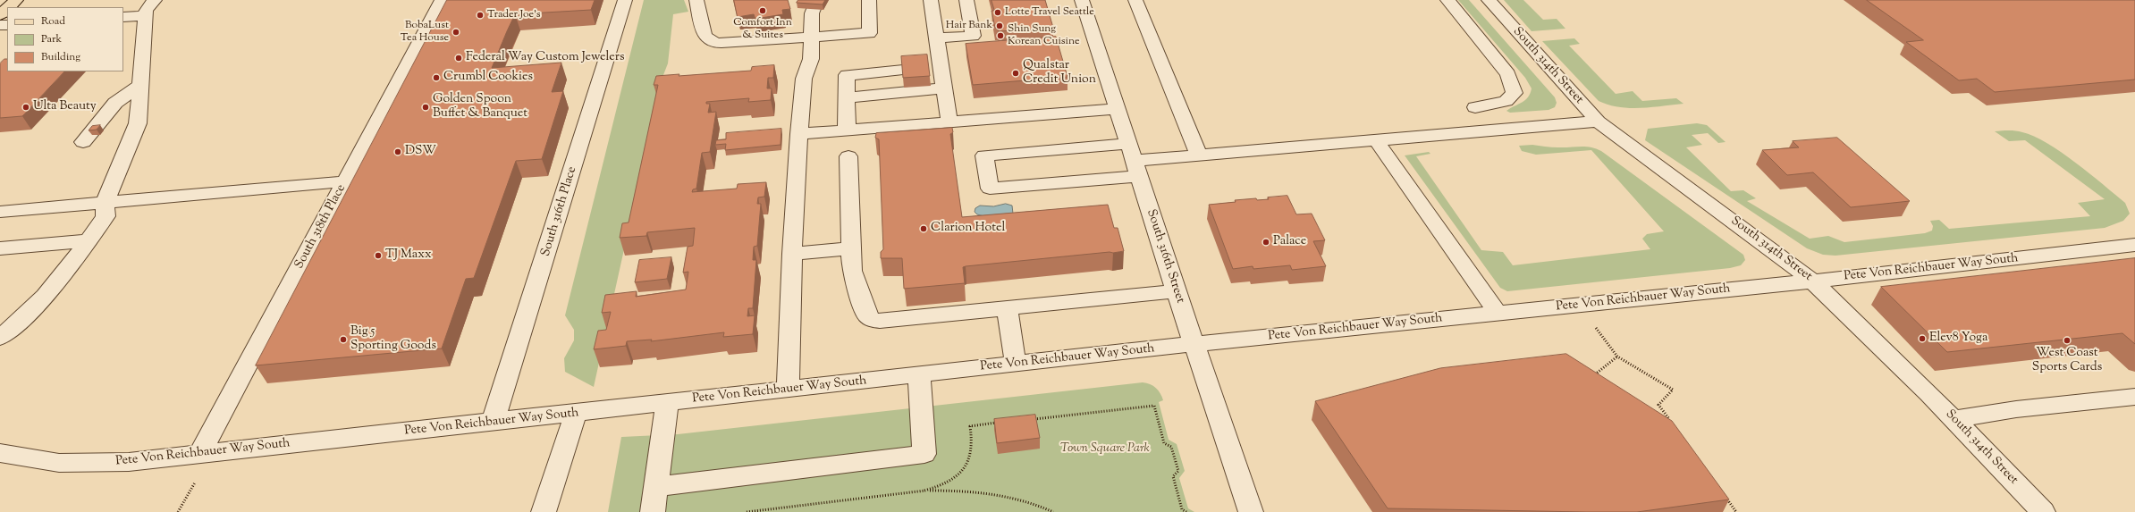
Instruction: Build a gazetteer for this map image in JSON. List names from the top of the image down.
{
  "streets": {
    "street": [
      "South 314th Street",
      "South 316th Place",
      "South 318th Place",
      "South 316th Street",
      "Pete Von Reichbauer Way South"
    ]
  },
  "crossings": [
    ["South 314th Street", "Pete Von Reichbauer Way South"],
    ["South 316th Place", "Pete Von Reichbauer Way South"],
    ["South 318th Place", "Pete Von Reichbauer Way South"],
    ["South 316th Street", "Pete Von Reichbauer Way South"]
  ],
  "parks": ["Town Square Park"],
  "places": [
    "Comfort Inn & Suites",
    "Lotte Travel Seattle",
    "Trader Joe's",
    "Hair Bank",
    "BobaLust Tea House",
    "Shin Sung Korean Cuisine",
    "Federal Way Custom Jewelers",
    "Qualstar Credit Union",
    "Crumbl Cookies",
    "Ulta Beauty",
    "Golden Spoon Buffet & Banquet",
    "DSW",
    "Clarion Hotel",
    "Palace",
    "TJ Maxx",
    "Elev8 Yoga",
    "Big 5 Sporting Goods",
    "West Coast Sports Cards"
  ],
  "legend": ["Road", "Park", "Building"]
}
